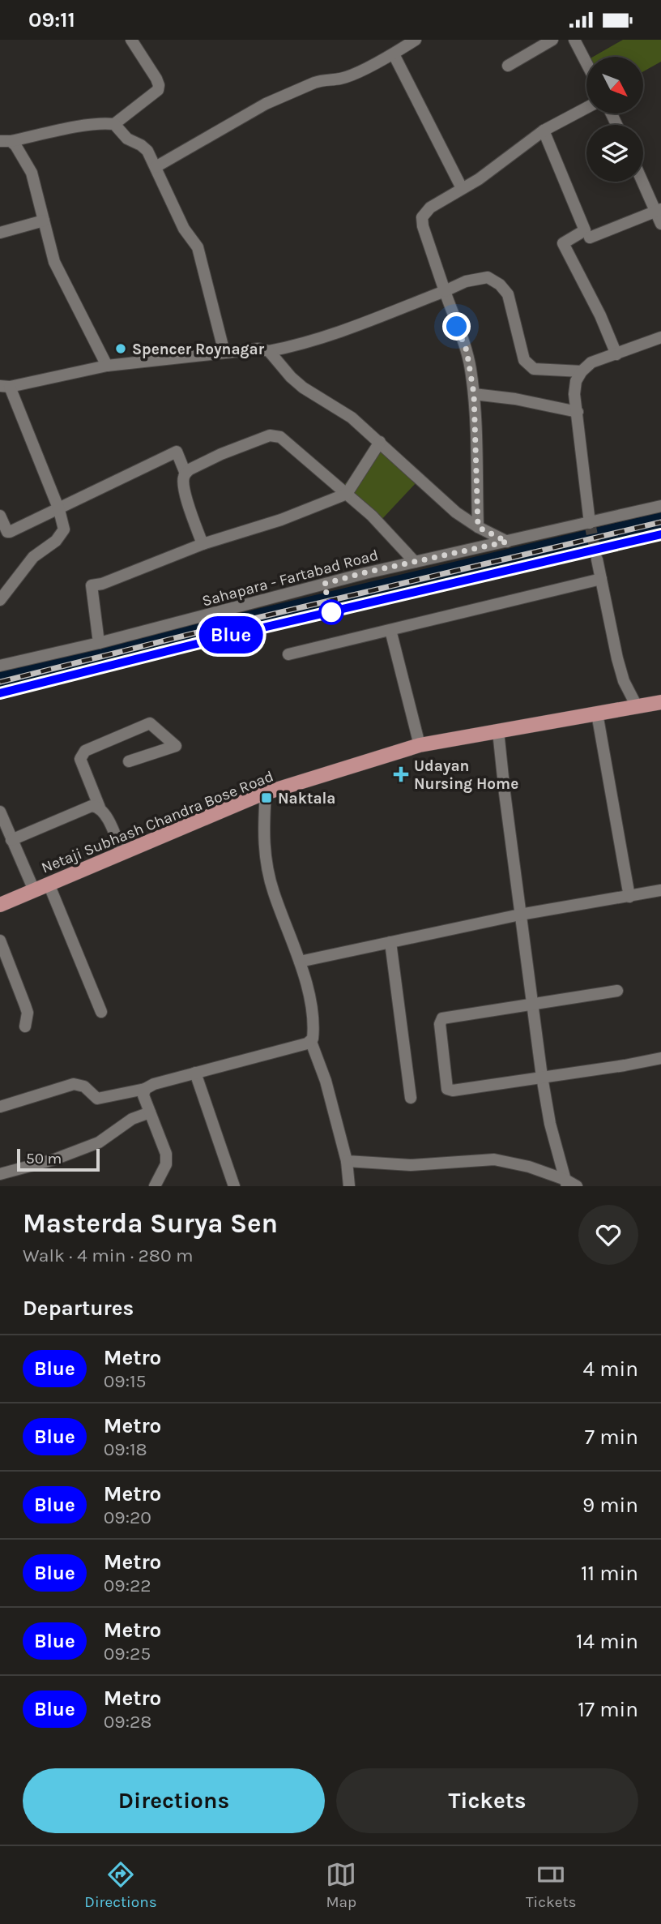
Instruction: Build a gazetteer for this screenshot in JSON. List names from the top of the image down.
{
  "streets": {
    "main road": ["Netaji Subhash Chandra Bose Road"],
    "street": ["Sahapara - Fartabad Road"]
  },
  "places": {
    "other": ["Spencer Roynagar"],
    "health": ["Udayan Nursing Home"],
    "transit": ["Naktala"]
  },
  "lines": ["metro line Blue"],
  "scale_bar": "50 m",
  "north": "bottom right",
  "page": {
    "status": "09:11",
    "on_map": "Blue",
    "scale": "50 m",
    "heading": [
      ["Masterda Surya Sen", "Walk · 4 min · 280 m"],
      "Departures"
    ],
    "list": [
      {
        "mark": "Blue",
        "name": "Metro",
        "note": "09:15",
        "value": "4 min"
      },
      {
        "mark": "Blue",
        "name": "Metro",
        "note": "09:18",
        "value": "7 min"
      },
      {
        "mark": "Blue",
        "name": "Metro",
        "note": "09:20",
        "value": "9 min"
      },
      {
        "mark": "Blue",
        "name": "Metro",
        "note": "09:22",
        "value": "11 min"
      },
      {
        "mark": "Blue",
        "name": "Metro",
        "note": "09:25",
        "value": "14 min"
      },
      {
        "mark": "Blue",
        "name": "Metro",
        "note": "09:28",
        "value": "17 min"
      }
    ],
    "buttons": ["Directions", "Tickets"],
    "tabs": ["Directions", "Map", "Tickets"]
  }
}
